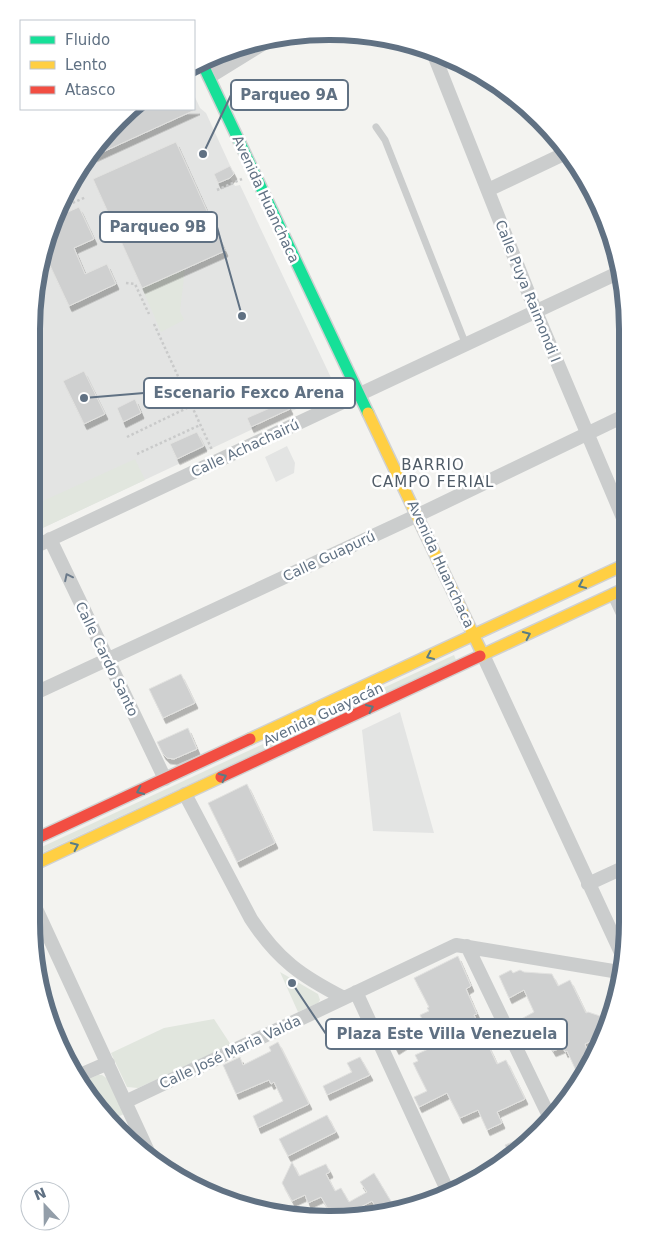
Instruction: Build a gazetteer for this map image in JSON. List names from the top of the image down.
{
  "streets": {
    "main road": ["Avenida Huanchaca", "Avenida Guayacán"],
    "street": [
      "Calle Puya Raimondi I",
      "Calle Achachairú",
      "Calle Guapurú",
      "Calle Cardo Santo",
      "Calle José Maria Valda"
    ]
  },
  "crossings": [
    ["Avenida Huanchaca", "Calle Achachairú"],
    ["Avenida Huanchaca", "Calle Guapurú"],
    ["Avenida Huanchaca", "Avenida Guayacán"],
    ["Calle Puya Raimondi I", "Calle Achachairú"],
    ["Calle Puya Raimondi I", "Calle Guapurú"],
    ["Calle Achachairú", "Calle Cardo Santo"],
    ["Calle Guapurú", "Calle Cardo Santo"],
    ["Calle Cardo Santo", "Avenida Guayacán"]
  ],
  "one_way": ["Calle Cardo Santo"],
  "districts": ["BARRIO CAMPO FERIAL"],
  "places": [
    "Parqueo 9A",
    "Parqueo 9B",
    "Escenario Fexco Arena",
    "Plaza Este Villa Venezuela"
  ],
  "legend": ["Fluido", "Lento", "Atasco"],
  "north": "top"
}
